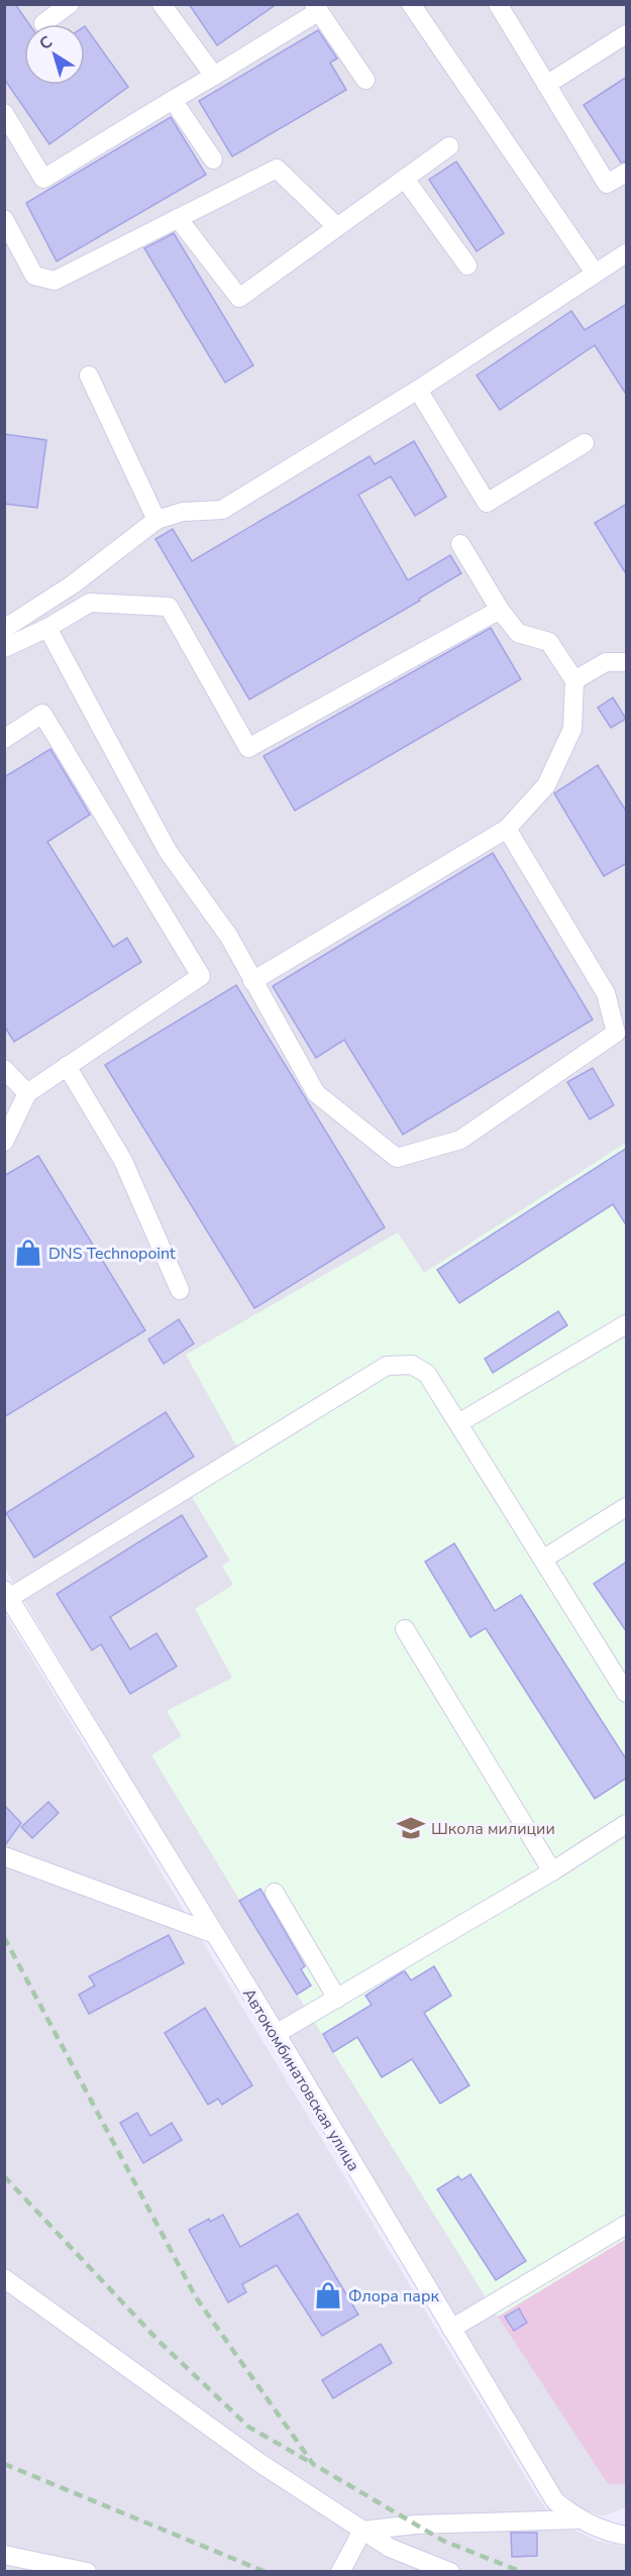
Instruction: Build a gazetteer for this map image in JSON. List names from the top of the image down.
{
  "streets": {
    "street": ["Автокомбинатовская улица"]
  },
  "places": {
    "shop": ["DNS Technopoint", "Флора парк"],
    "school or university": ["Школа милиции"]
  },
  "north": "top left"
}
